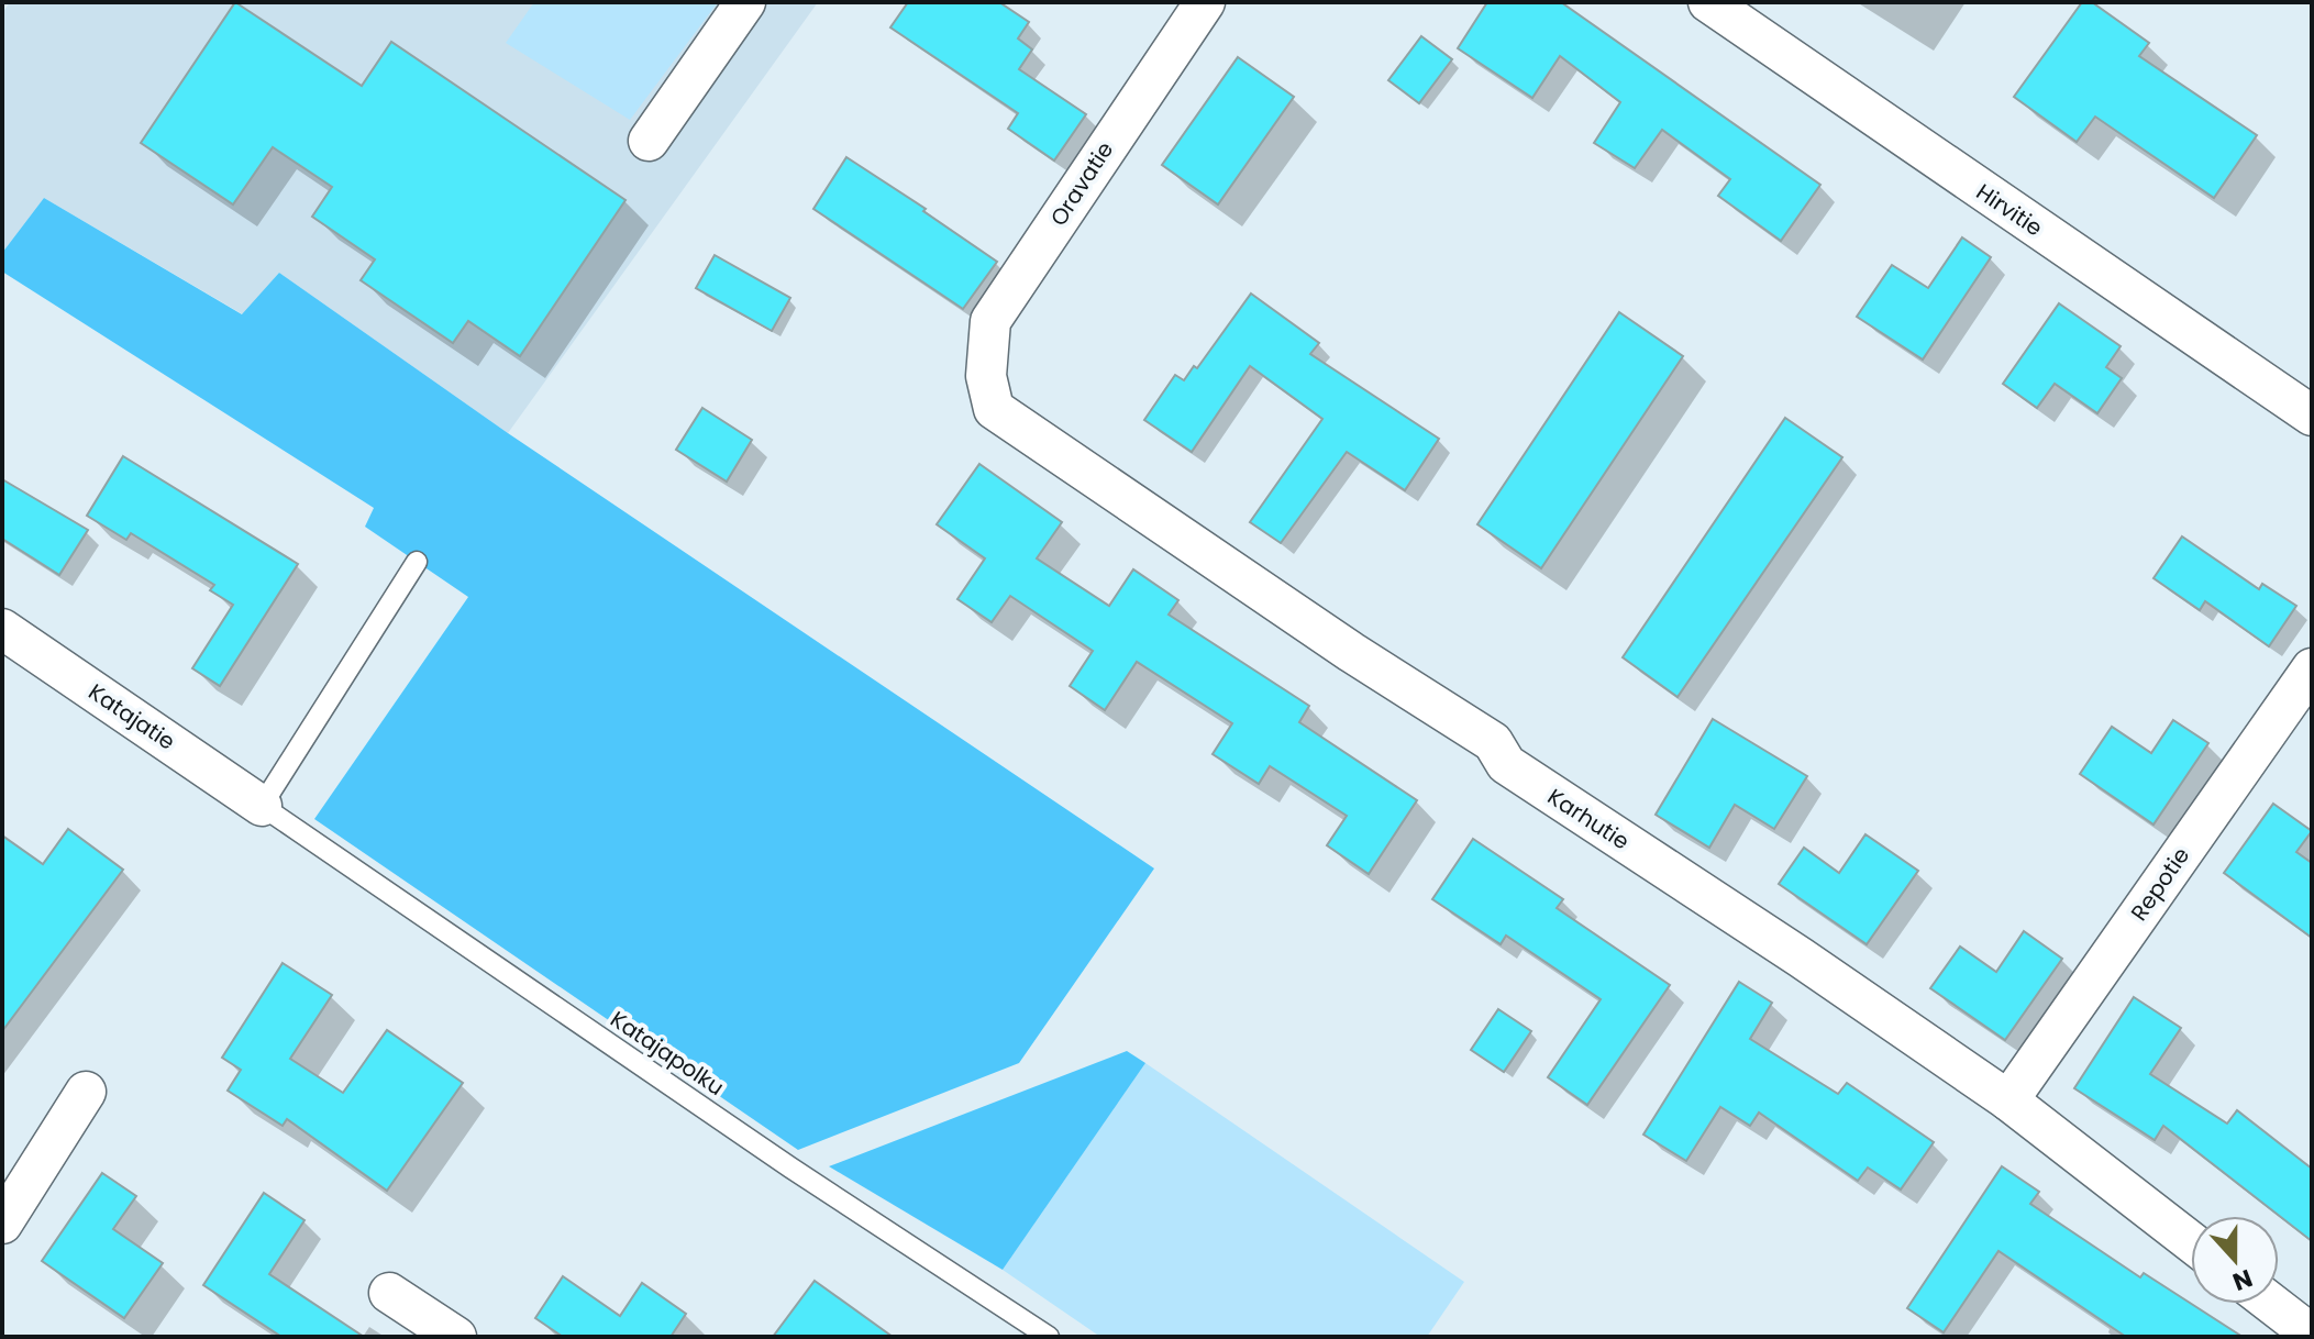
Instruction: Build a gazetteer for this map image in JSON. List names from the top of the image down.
{
  "streets": {
    "street": [
      "Oravatie",
      "Hirvitie",
      "Katajatie",
      "Karhutie",
      "Repotie"
    ],
    "lane": ["Katajapolku"]
  },
  "crossings": [
    ["Oravatie", "Karhutie"],
    ["Katajatie", "Katajapolku"],
    ["Karhutie", "Repotie"]
  ],
  "north": "bottom"
}
